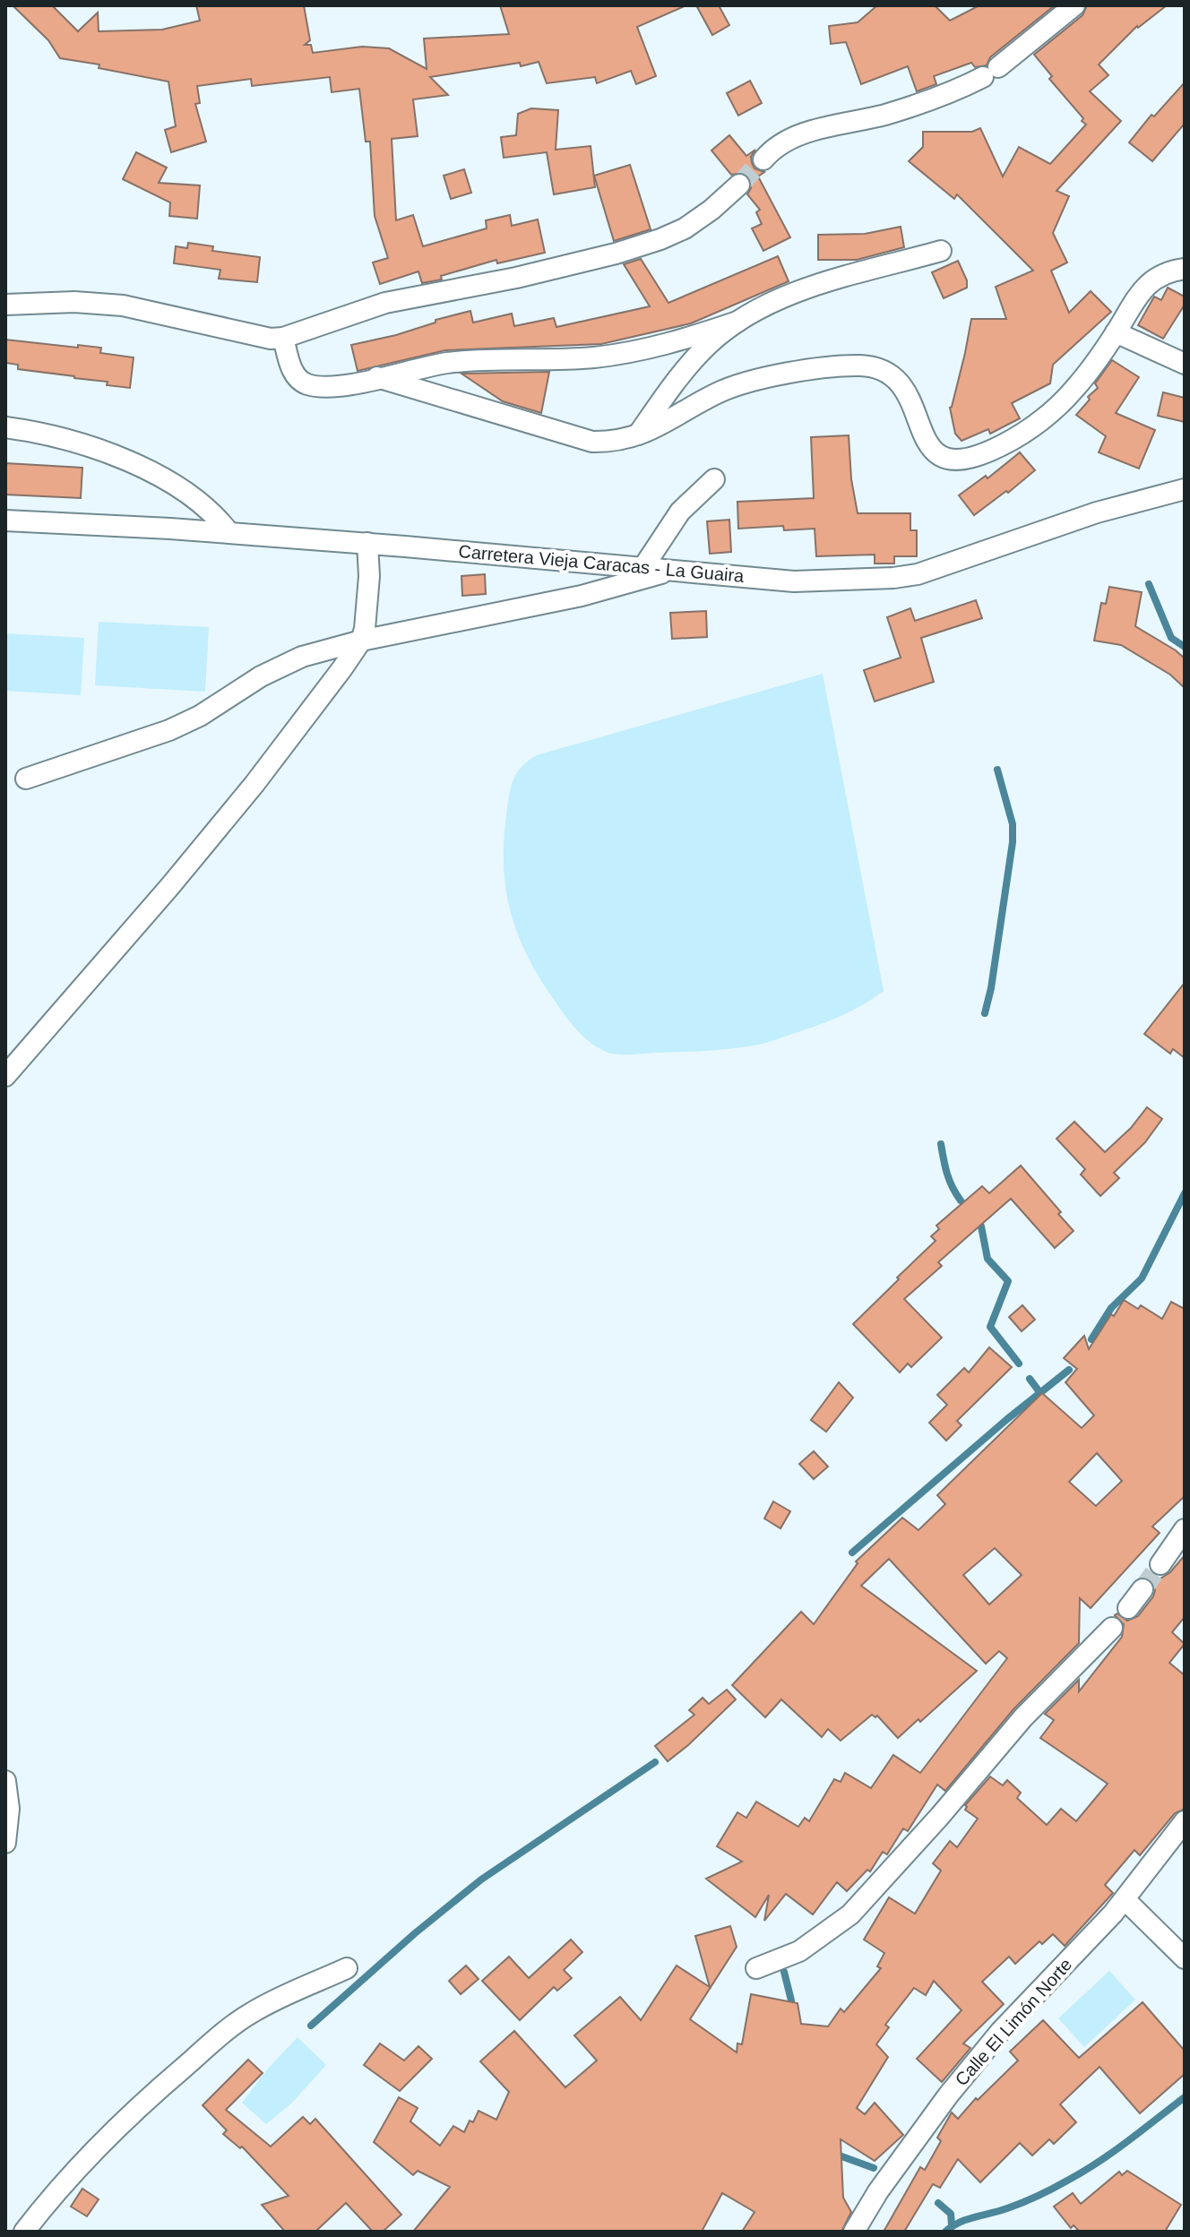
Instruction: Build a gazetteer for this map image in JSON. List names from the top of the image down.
{
  "streets": {
    "street": ["Carretera Vieja Caracas - La Guaira", "Calle El Limón Norte"]
  }
}
